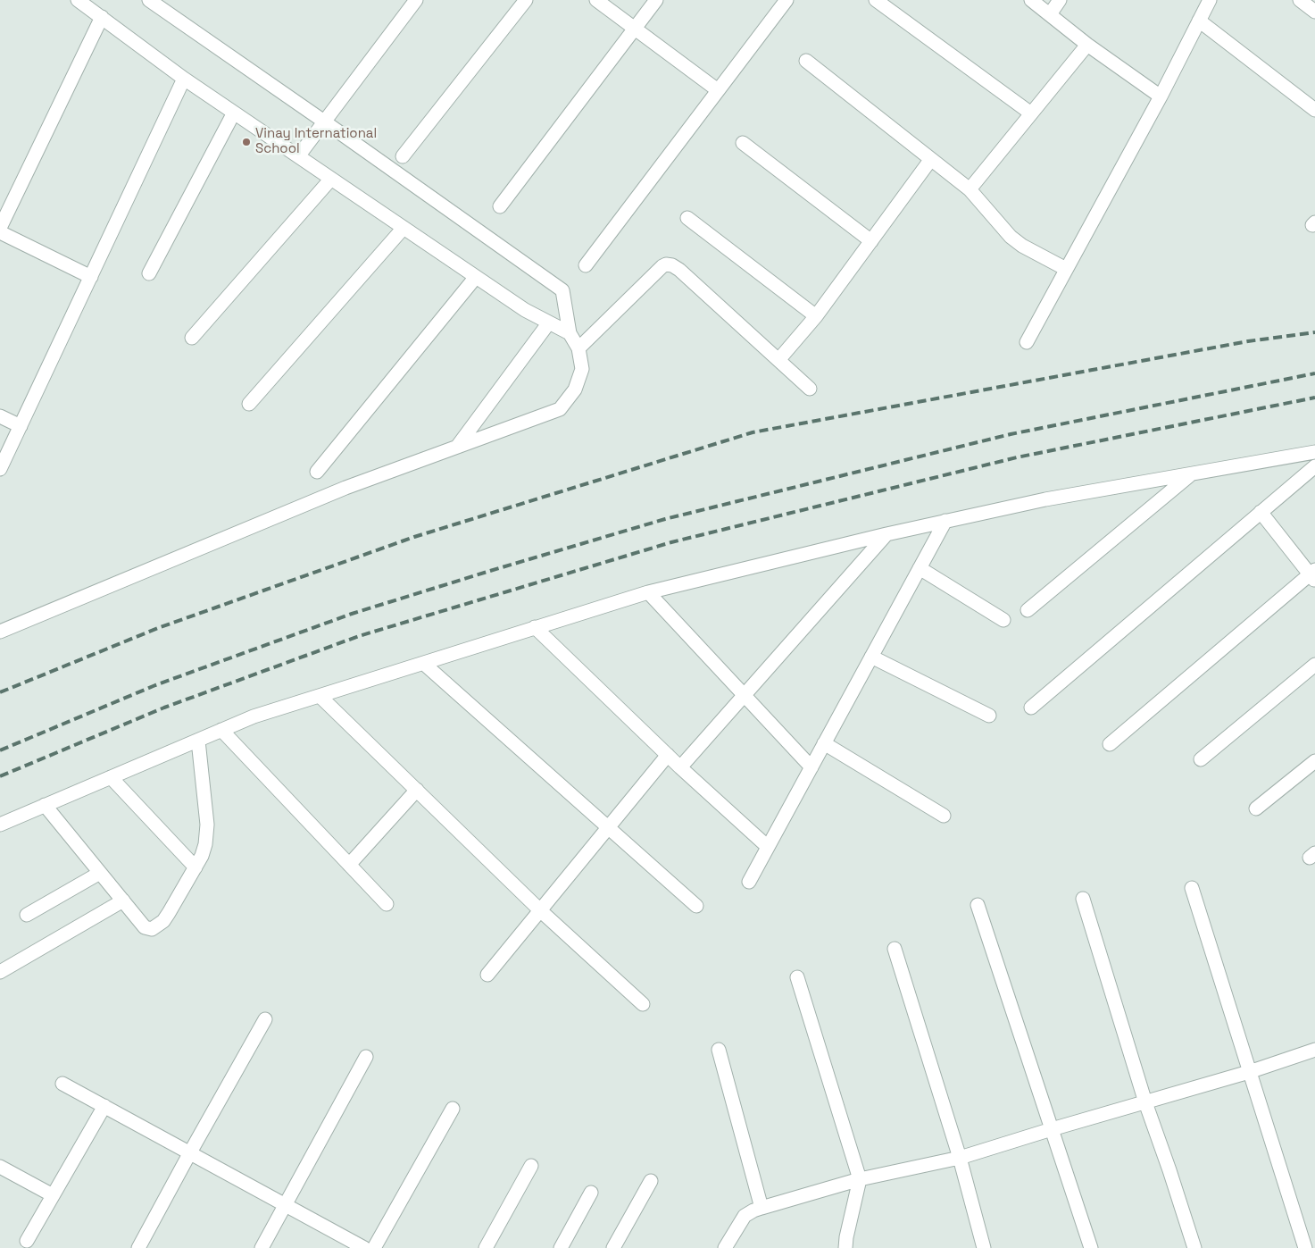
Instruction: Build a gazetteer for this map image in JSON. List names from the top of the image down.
{
  "places": ["Vinay International School"]
}
